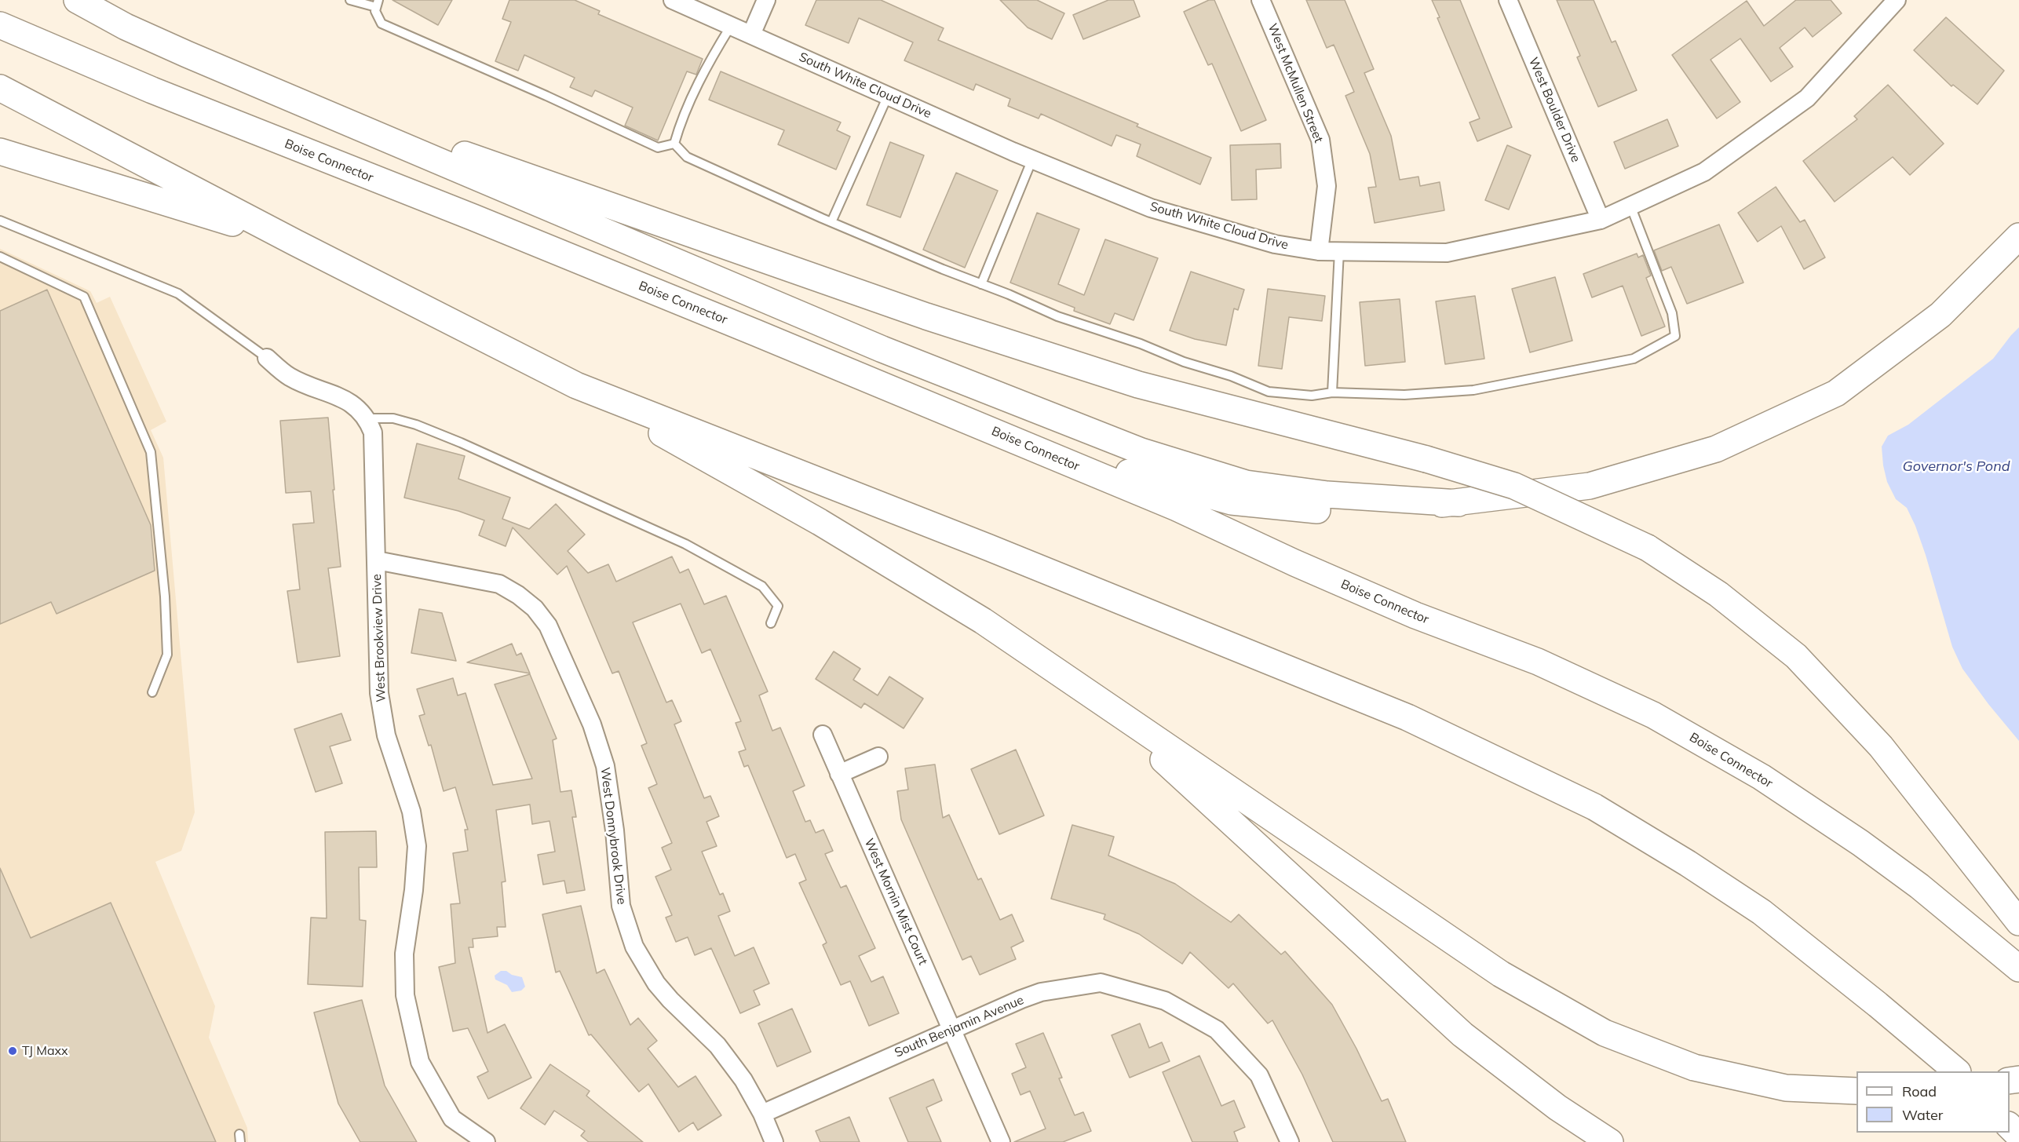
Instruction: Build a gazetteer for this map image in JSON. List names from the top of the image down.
{
  "streets": {
    "highway": ["Boise Connector"],
    "street": [
      "West McMullen Street",
      "South White Cloud Drive",
      "West Boulder Drive",
      "West Brookview Drive",
      "West Donnybrook Drive",
      "West Mornin Mist Court",
      "South Benjamin Avenue"
    ]
  },
  "crossings": [
    ["West McMullen Street", "South White Cloud Drive"],
    ["South White Cloud Drive", "West Boulder Drive"],
    ["West Brookview Drive", "West Donnybrook Drive"],
    ["West Donnybrook Drive", "South Benjamin Avenue"],
    ["West Mornin Mist Court", "South Benjamin Avenue"]
  ],
  "water": ["Governor's Pond"],
  "places": ["TJ Maxx"],
  "legend": ["Road", "Water"]
}
